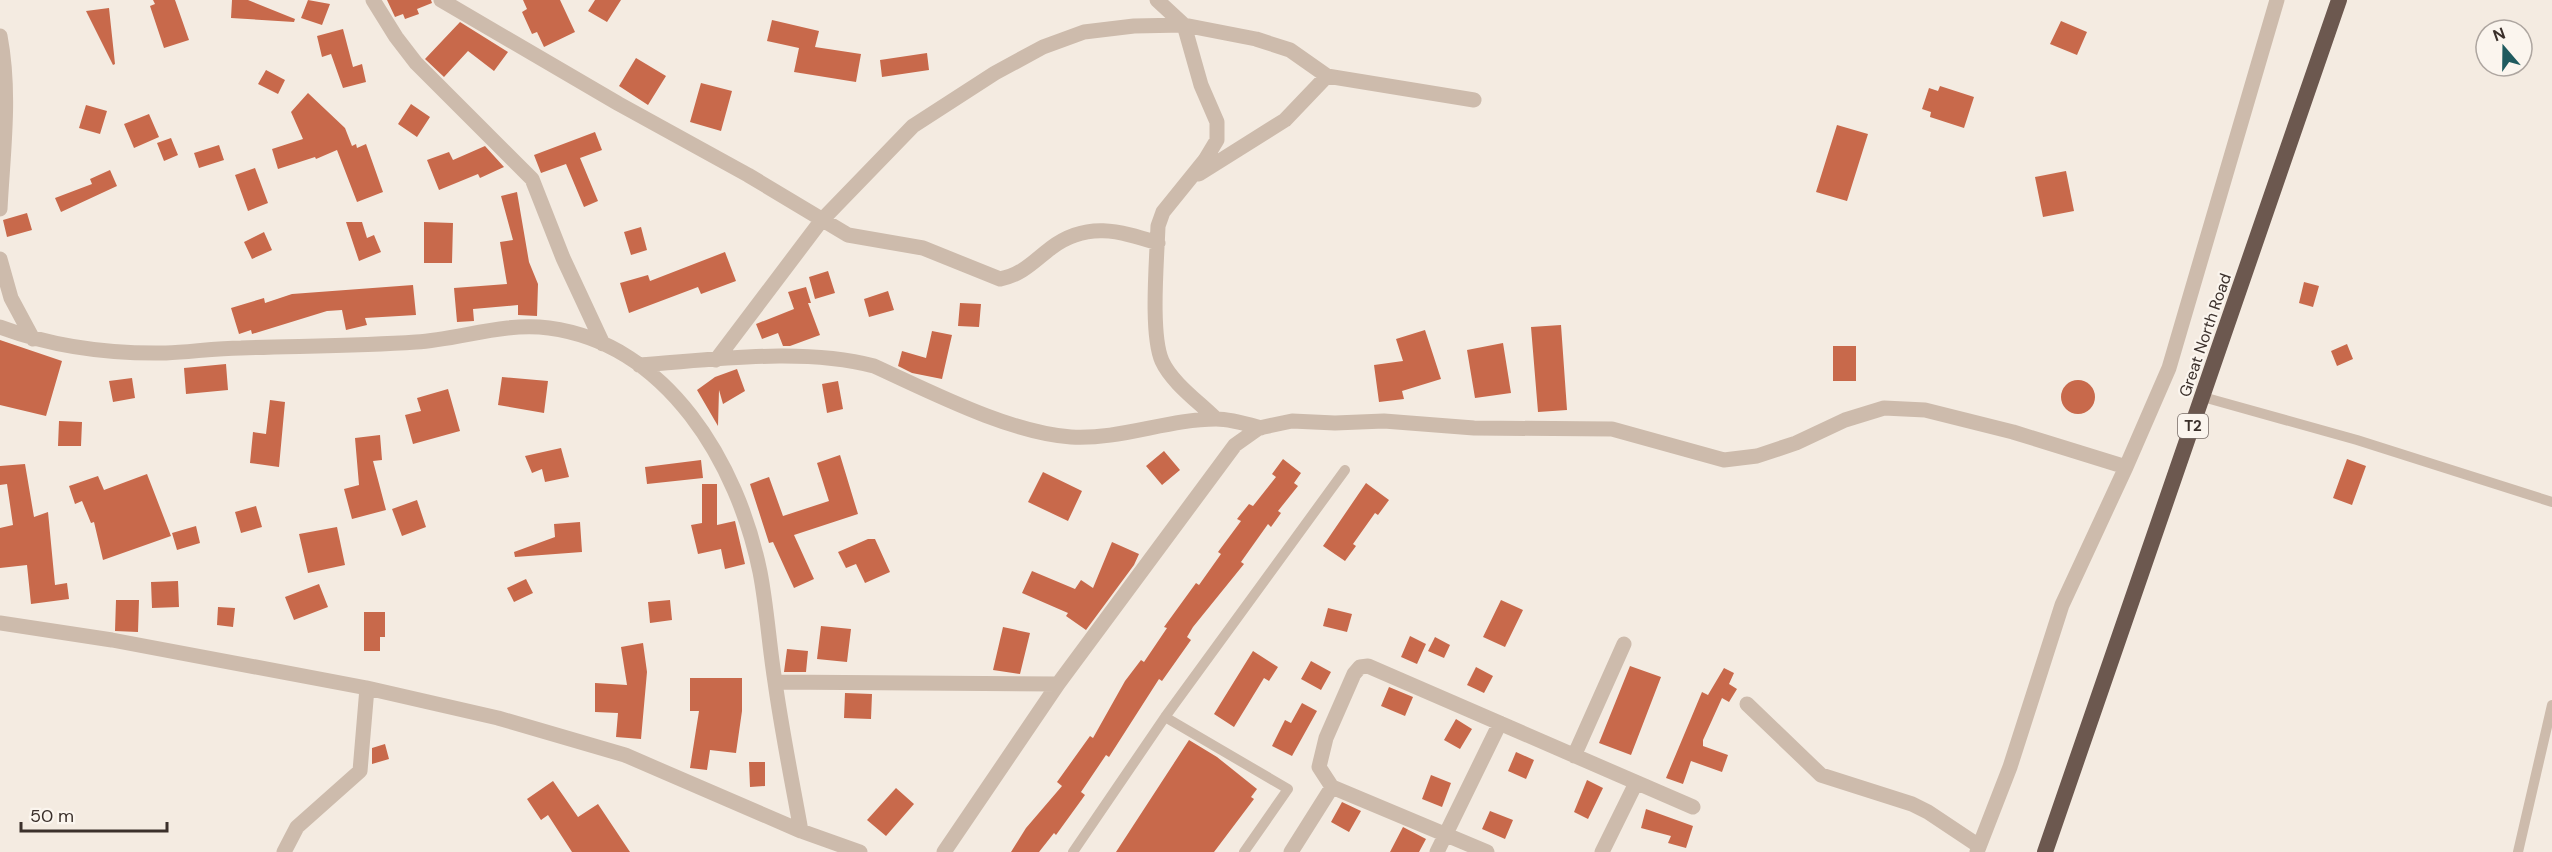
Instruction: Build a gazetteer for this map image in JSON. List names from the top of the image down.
{
  "streets": {
    "highway": ["Great North Road", "T2"]
  },
  "scale_bar": "50 m",
  "north": "top"
}
